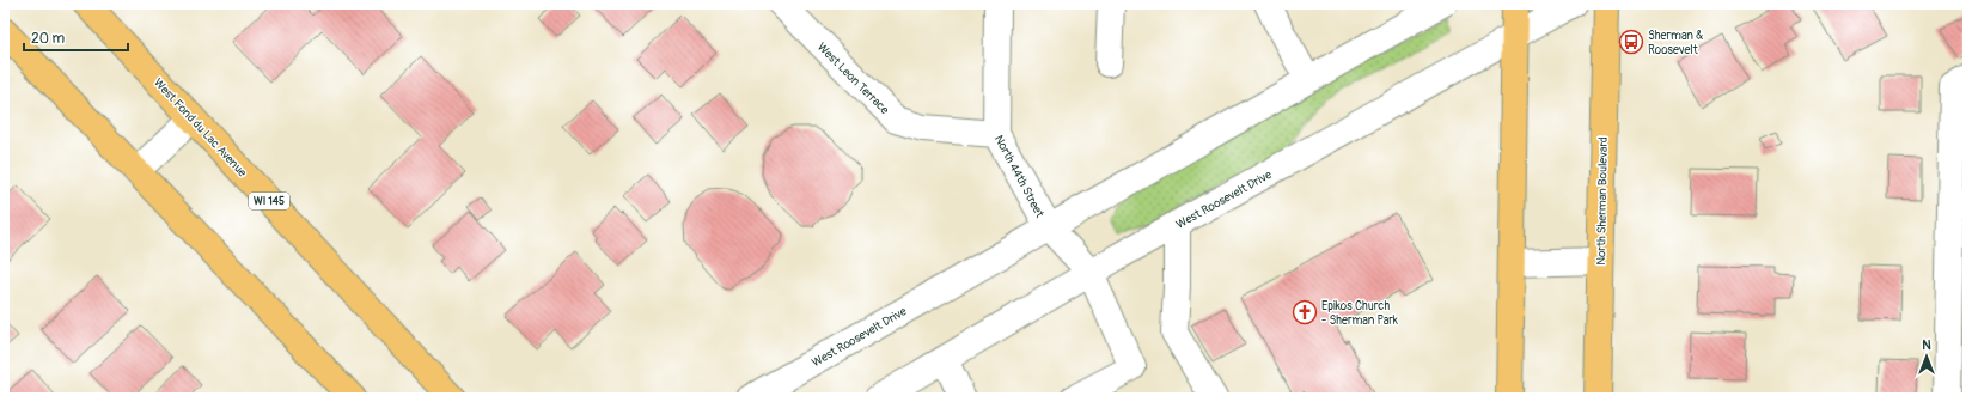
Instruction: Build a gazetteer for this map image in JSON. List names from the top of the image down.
{
  "streets": {
    "main road": ["West Fond du Lac Avenue", "WI 145", "North Sherman Boulevard"],
    "street": ["West Leon Terrace", "North 44th Street", "West Roosevelt Drive"]
  },
  "crossings": [
    ["West Leon Terrace", "North 44th Street"],
    ["North 44th Street", "West Roosevelt Drive"]
  ],
  "places": {
    "bus stop": ["Sherman & Roosevelt"],
    "church": ["Epikos Church - Sherman Park"]
  },
  "scale_bar": "20 m",
  "north": "top"
}
